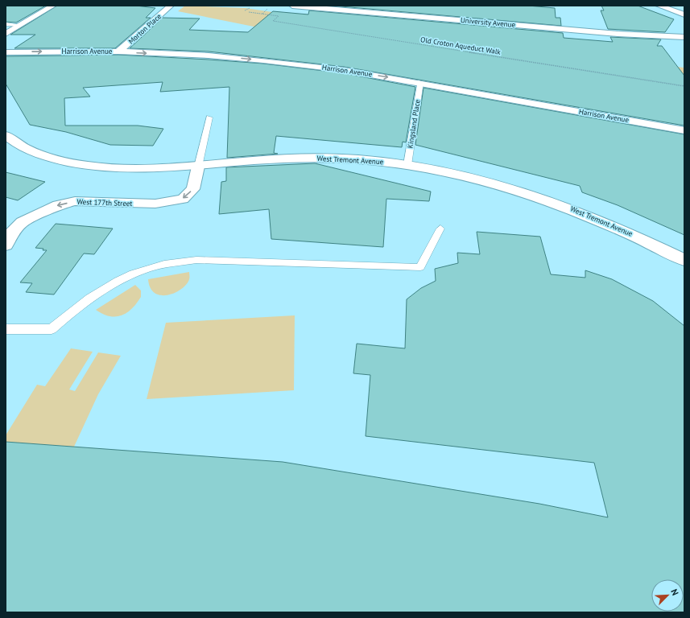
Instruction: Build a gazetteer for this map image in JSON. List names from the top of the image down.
{
  "streets": {
    "main road": [
      "University Avenue",
      "Morton Place",
      "Harrison Avenue",
      "West Tremont Avenue",
      "West 177th Street"
    ],
    "lane": ["Kingsland Place"],
    "path": ["Old Croton Aqueduct Walk"]
  },
  "crossings": [
    ["Morton Place", "Harrison Avenue"],
    ["Harrison Avenue", "Kingsland Place"],
    ["Kingsland Place", "West Tremont Avenue"],
    ["West Tremont Avenue", "West 177th Street"]
  ],
  "one_way": ["Harrison Avenue", "West 177th Street"],
  "north": "top right"
}
